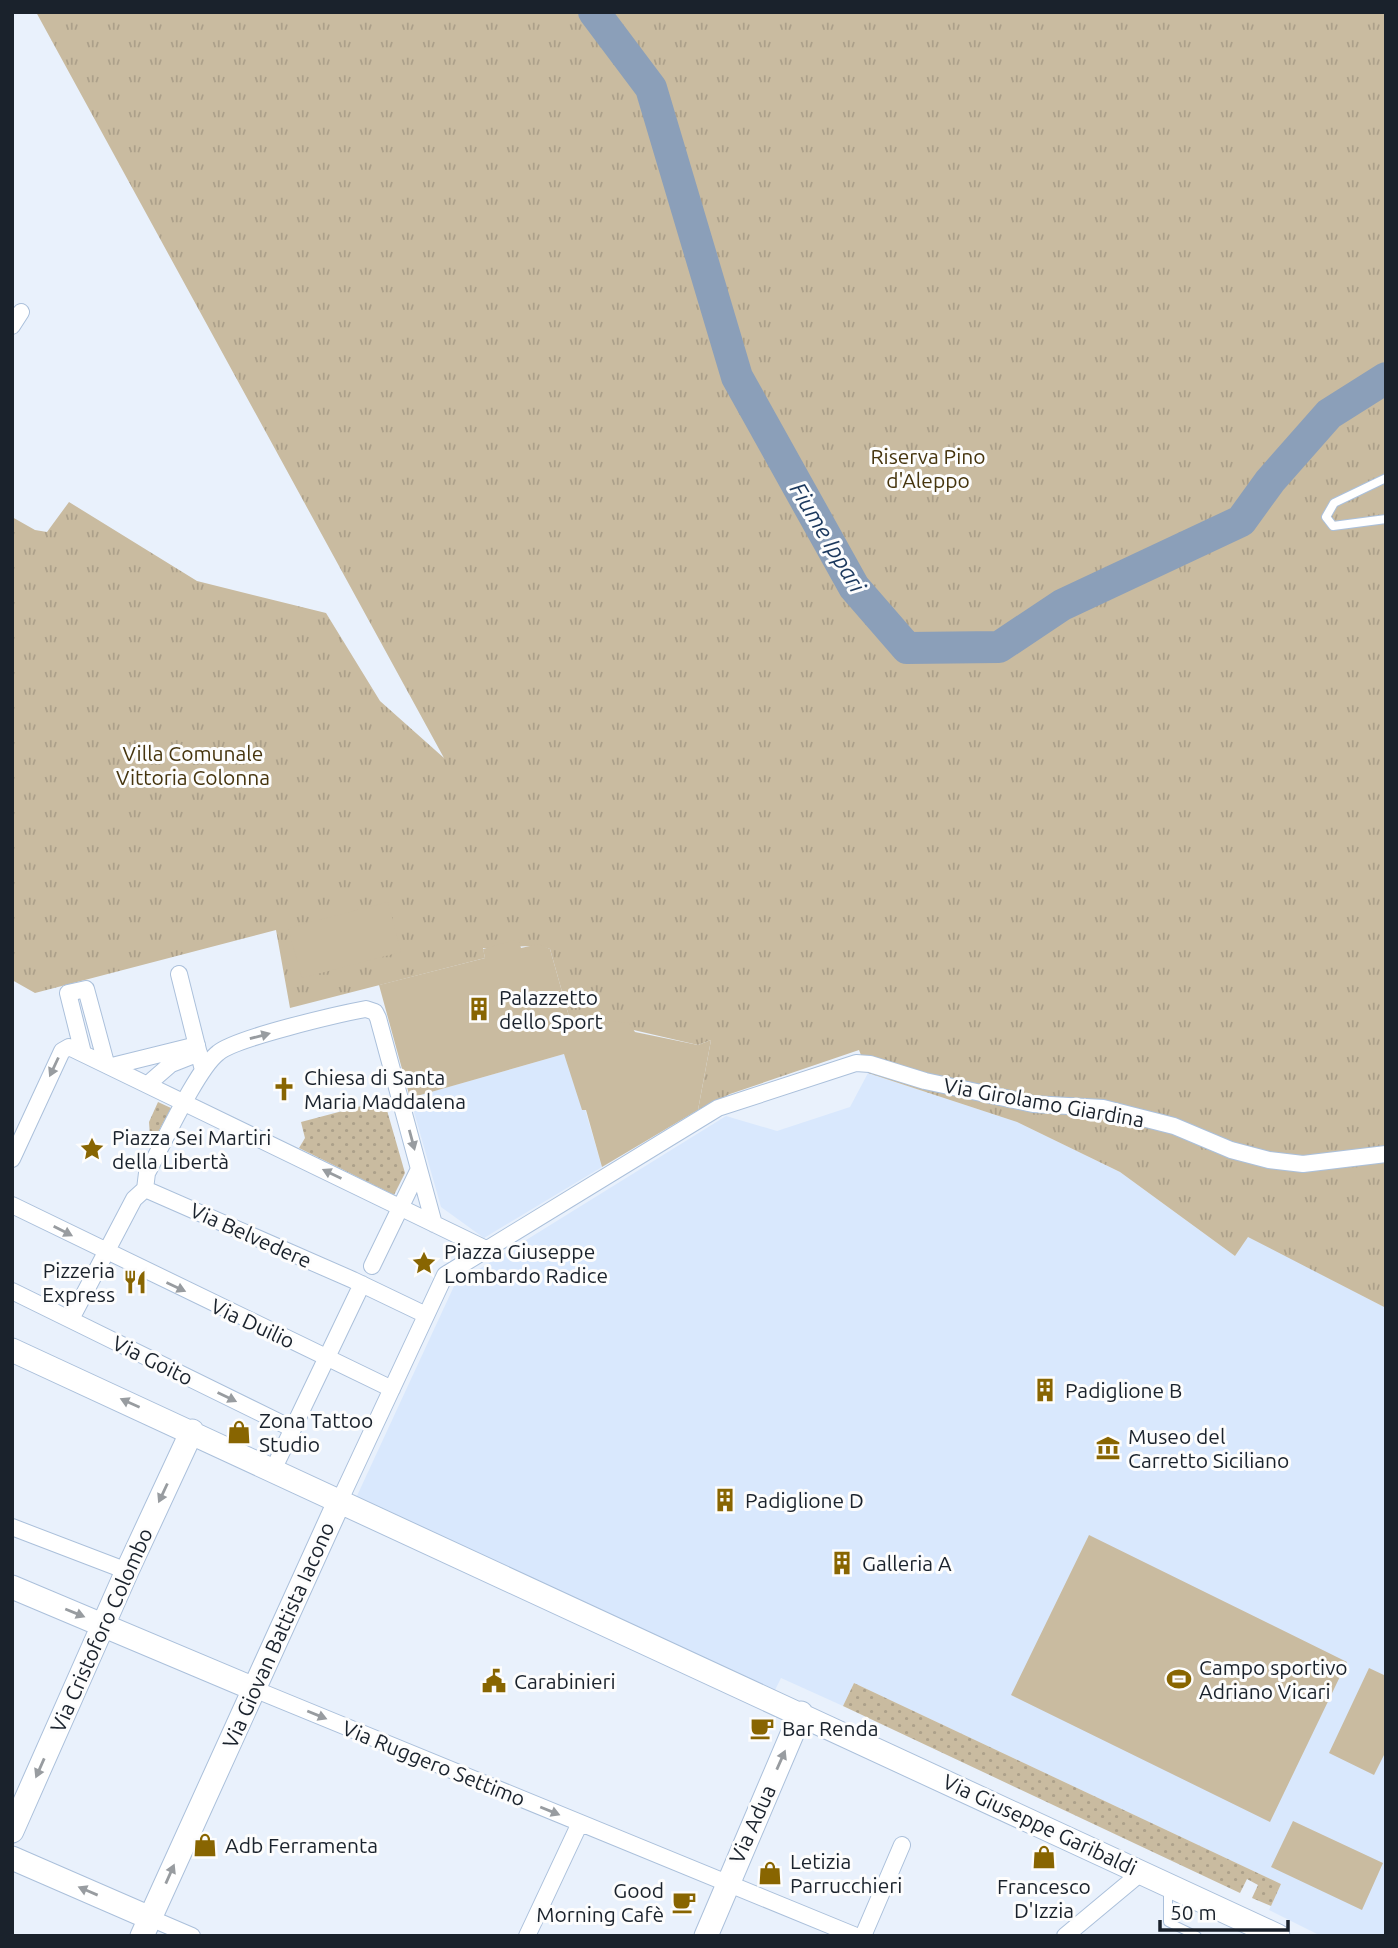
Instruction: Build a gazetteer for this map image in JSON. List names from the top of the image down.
{
  "streets": {
    "main road": [
      "Via Cristoforo Colombo",
      "Via Giovan Battista Iacono",
      "Via Ruggero Settimo",
      "Via Adua",
      "Via Giuseppe Garibaldi"
    ],
    "street": [
      "Via Girolamo Giardina",
      "Via Belvedere",
      "Via Duilio",
      "Via Goito"
    ]
  },
  "crossings": [
    ["Via Girolamo Giardina", "Via Belvedere"],
    ["Via Girolamo Giardina", "Via Giovan Battista Iacono"],
    ["Via Belvedere", "Via Giovan Battista Iacono"],
    ["Via Duilio", "Via Giovan Battista Iacono"],
    ["Via Cristoforo Colombo", "Via Ruggero Settimo"],
    ["Via Cristoforo Colombo", "Via Giuseppe Garibaldi"],
    ["Via Giovan Battista Iacono", "Via Ruggero Settimo"],
    ["Via Giovan Battista Iacono", "Via Giuseppe Garibaldi"],
    ["Via Ruggero Settimo", "Via Adua"],
    ["Via Adua", "Via Giuseppe Garibaldi"]
  ],
  "one_way": [
    "Via Duilio",
    "Via Goito",
    "Via Cristoforo Colombo",
    "Via Giovan Battista Iacono",
    "Via Ruggero Settimo",
    "Via Adua"
  ],
  "water": ["Fiume Ippari"],
  "parks": ["Riserva Pino d'Aleppo", "Villa Comunale Vittoria Colonna"],
  "places": {
    "building": [
      "Palazzetto dello Sport",
      "Padiglione B",
      "Padiglione D",
      "Galleria A"
    ],
    "church": ["Chiesa di Santa Maria Maddalena"],
    "place": ["Piazza Sei Martiri della Libertà", "Piazza Giuseppe Lombardo Radice"],
    "restaurant": ["Pizzeria Express"],
    "shop": [
      "Zona Tattoo Studio",
      "Adb Ferramenta",
      "Francesco D'Izzia",
      "Letizia Parrucchieri"
    ],
    "museum": ["Museo del Carretto Siciliano"],
    "sports": ["Campo sportivo Adriano Vicari"],
    "public building": ["Carabinieri"],
    "cafe": ["Bar Renda", "Good Morning Cafè"]
  },
  "scale_bar": "50 m"
}
